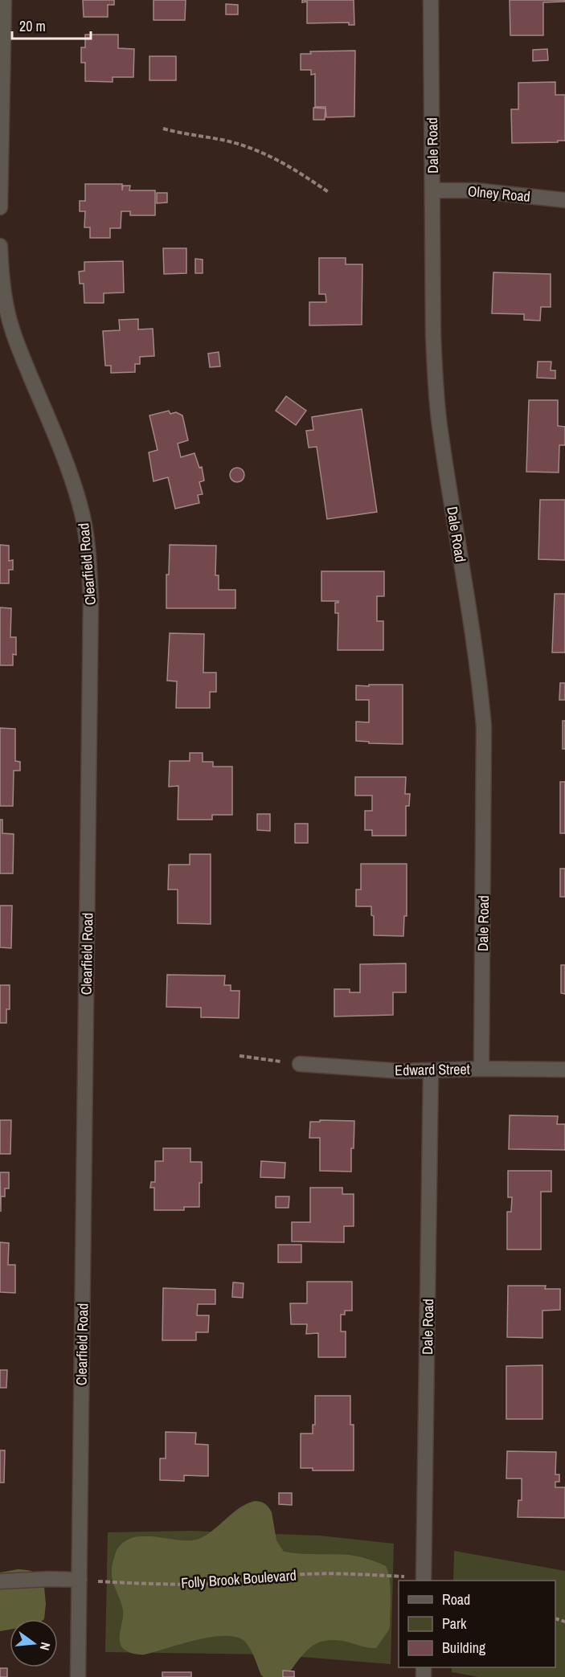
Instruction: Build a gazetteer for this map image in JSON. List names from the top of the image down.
{
  "streets": {
    "street": [
      "Dale Road",
      "Olney Road",
      "Clearfield Road",
      "Edward Street"
    ],
    "path": ["Folly Brook Boulevard"]
  },
  "crossings": [
    ["Dale Road", "Olney Road"],
    ["Dale Road", "Edward Street"],
    ["Dale Road", "Folly Brook Boulevard"],
    ["Clearfield Road", "Folly Brook Boulevard"]
  ],
  "legend": ["Road", "Park", "Building"],
  "scale_bar": "20 m",
  "north": "right"
}
